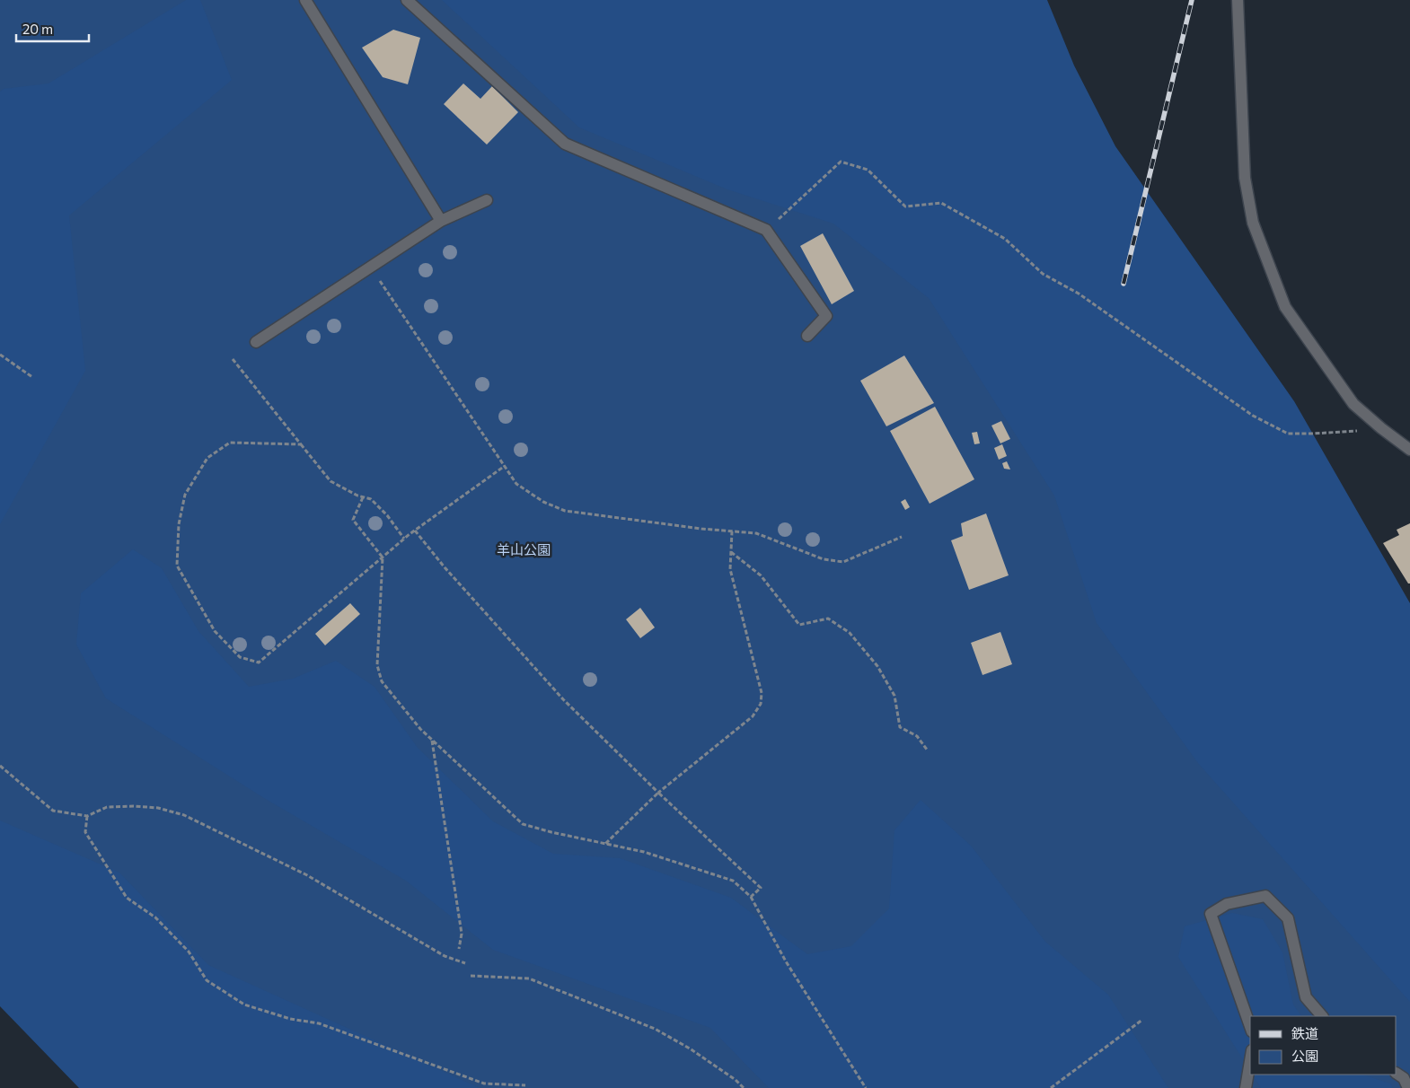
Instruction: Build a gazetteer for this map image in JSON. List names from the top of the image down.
{
  "parks": ["羊山公園"],
  "legend": ["鉄道", "公園"],
  "scale_bar": "20 m"
}
